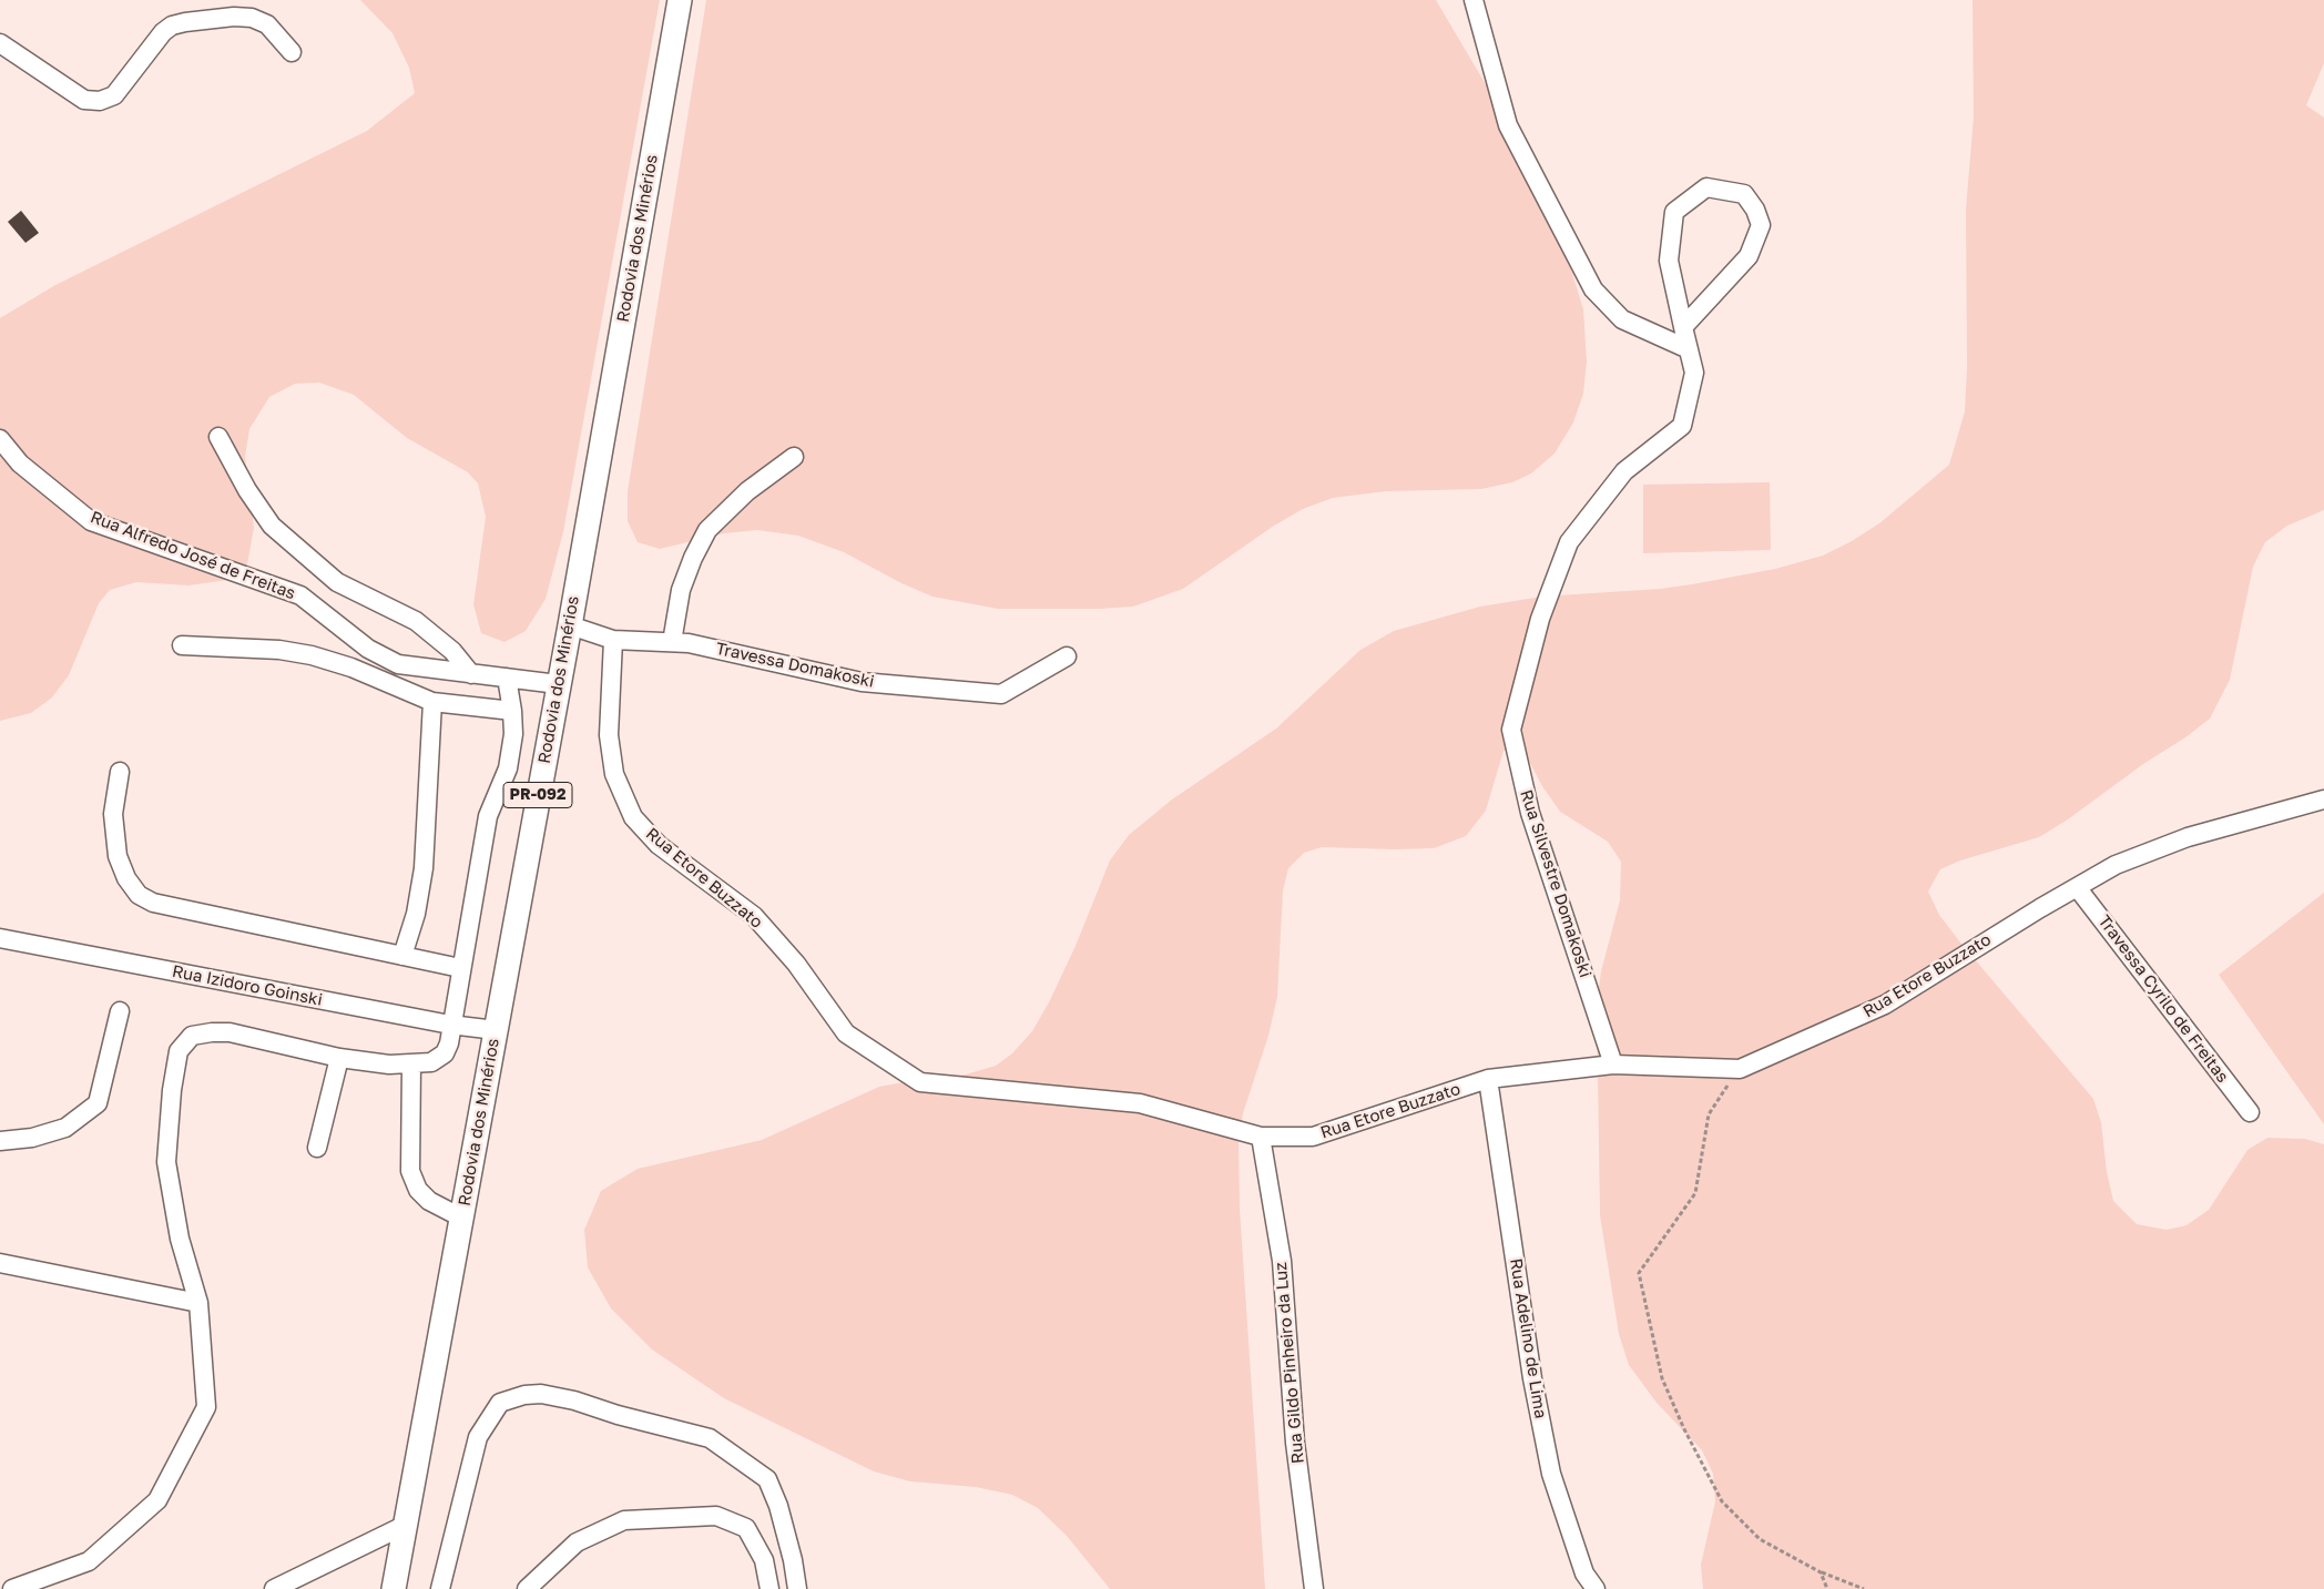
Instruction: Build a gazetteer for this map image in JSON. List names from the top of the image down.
{
  "streets": {
    "main road": ["Rodovia dos Minérios", "PR-092"],
    "street": [
      "Rua Alfredo José de Freitas",
      "Travessa Domakoski",
      "Rua Etore Buzzato",
      "Rua Silvestre Domakoski",
      "Rua Izidoro Goinski",
      "Travessa Cyrilo de Freitas",
      "Rua Adelino de Lima",
      "Rua Gildo Pinheiro da Luz"
    ]
  },
  "crossings": [
    ["Rodovia dos Minérios", "Rua Alfredo José de Freitas"],
    ["Rodovia dos Minérios", "Rua Izidoro Goinski"],
    ["Travessa Domakoski", "Rua Etore Buzzato"],
    ["Rua Etore Buzzato", "Rua Silvestre Domakoski"],
    ["Rua Etore Buzzato", "Travessa Cyrilo de Freitas"],
    ["Rua Etore Buzzato", "Rua Adelino de Lima"],
    ["Rua Etore Buzzato", "Rua Gildo Pinheiro da Luz"]
  ]
}
